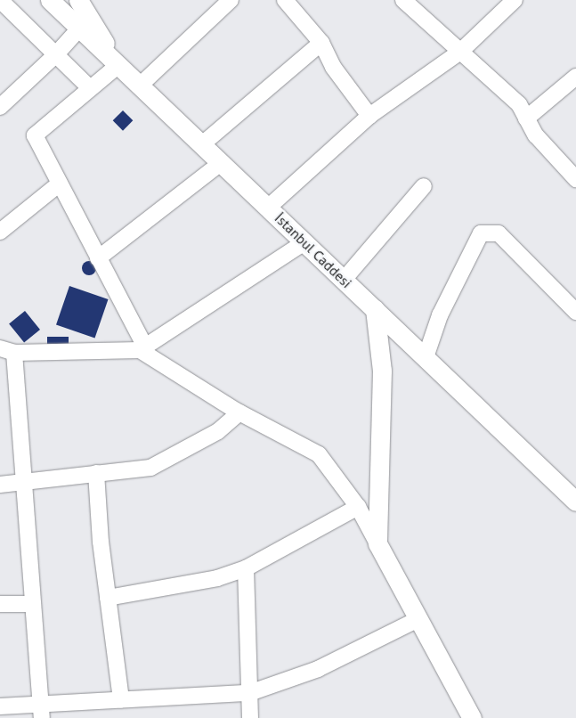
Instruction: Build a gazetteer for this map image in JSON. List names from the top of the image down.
{
  "streets": {
    "street": ["İstanbul Caddesi"]
  }
}
